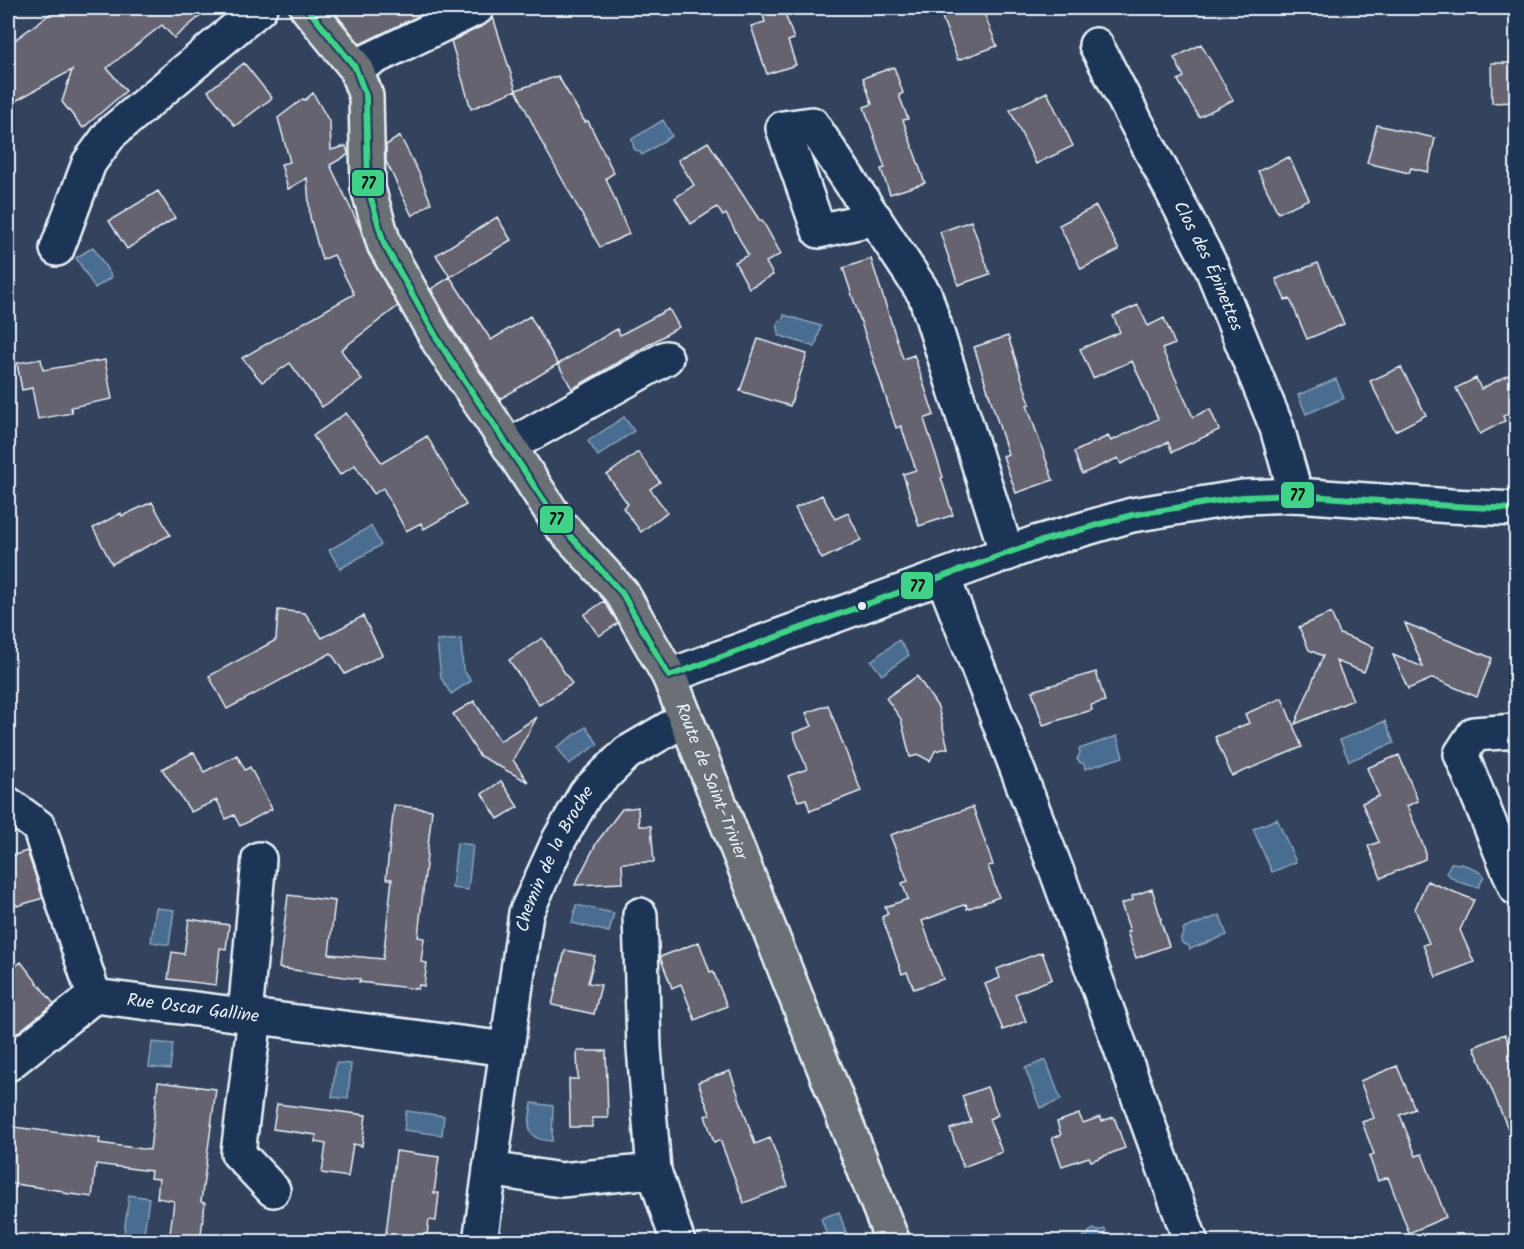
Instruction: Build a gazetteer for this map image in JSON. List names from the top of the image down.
{
  "streets": {
    "main road": ["Route de Saint-Trivier"],
    "street": ["Clos des Épinettes", "Chemin de la Broche", "Rue Oscar Galline"]
  },
  "crossings": [
    ["Route de Saint-Trivier", "Chemin de la Broche"],
    ["Chemin de la Broche", "Rue Oscar Galline"]
  ],
  "lines": ["transit line 77"]
}
